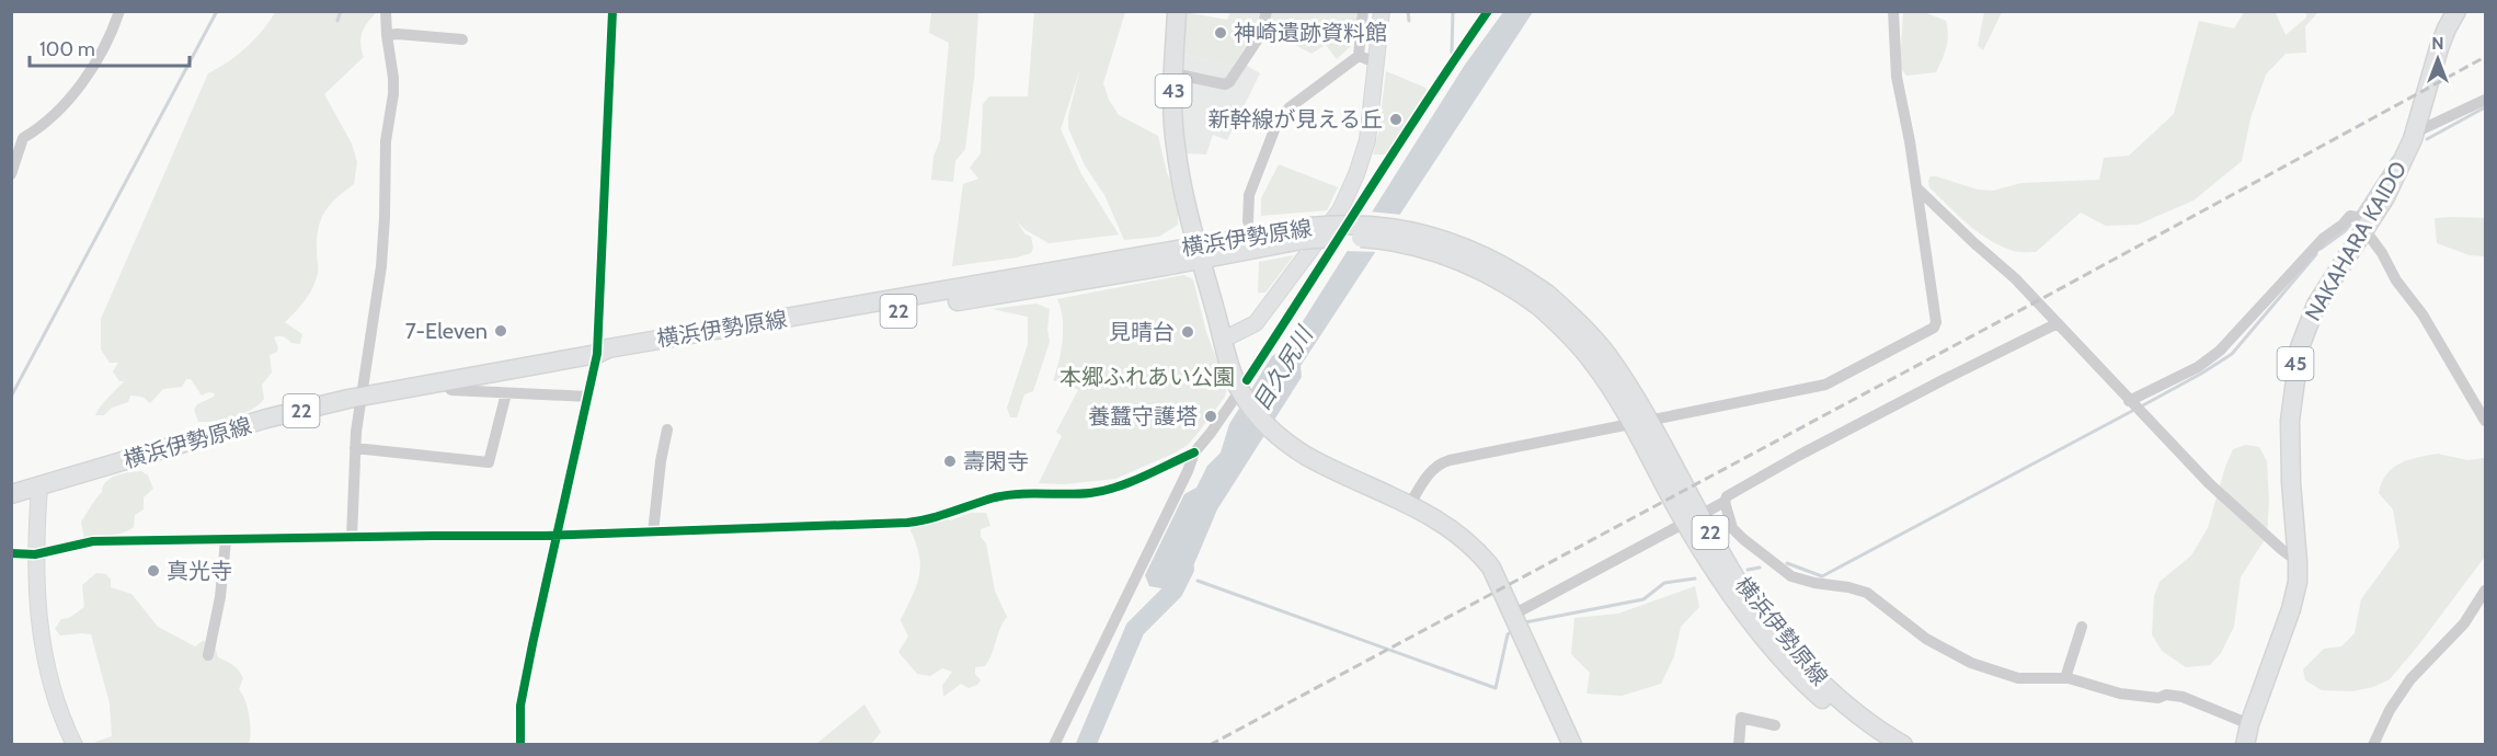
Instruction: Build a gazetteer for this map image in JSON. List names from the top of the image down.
{
  "streets": {
    "main road": [
      "43",
      "横浜伊勢原線",
      "NAKAHARA KAIDO",
      "22",
      "45"
    ]
  },
  "crossings": [
    ["43", "横浜伊勢原線"]
  ],
  "water": ["目久尻川"],
  "parks": ["本郷ふれあい公園"],
  "places": [
    "神崎遺跡資料館",
    "新幹線が見える丘",
    "7-Eleven",
    "見晴台",
    "養蠶守護塔",
    "壽閑寺",
    "真光寺"
  ],
  "scale_bar": "100 m",
  "north": "top"
}
